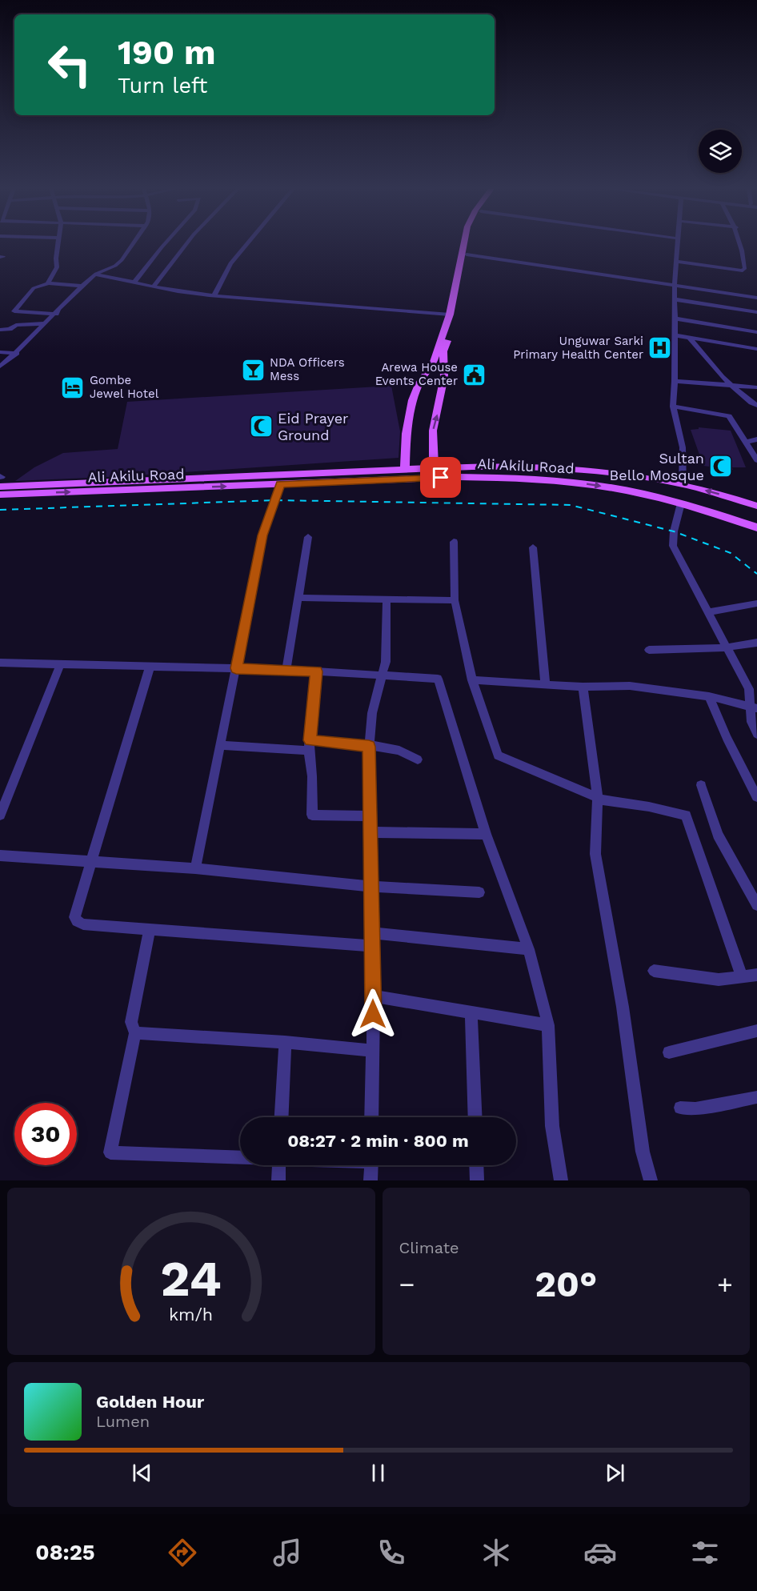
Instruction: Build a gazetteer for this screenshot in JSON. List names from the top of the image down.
{
  "streets": {
    "main road": ["Ali Akilu Road"]
  },
  "places": {
    "hospital": ["Unguwar Sarki Primary Health Center"],
    "bar": ["NDA Officers Mess"],
    "public building": ["Arewa House Events Center"],
    "hotel": ["Gombe Jewel Hotel"],
    "mosque": ["Eid Prayer Ground", "Sultan Bello Mosque"]
  },
  "page": {
    "turn": ["190 m", "Turn left"],
    "limit": "30",
    "trip": "08:27 · 2 min · 800 m",
    "tile": "Climate",
    "heat": ["−", "20°", "+"],
    "song": ["Golden Hour", "Lumen"],
    "tabs": "08:25",
    "gauge": ["24", "km/h"]
  }
}
